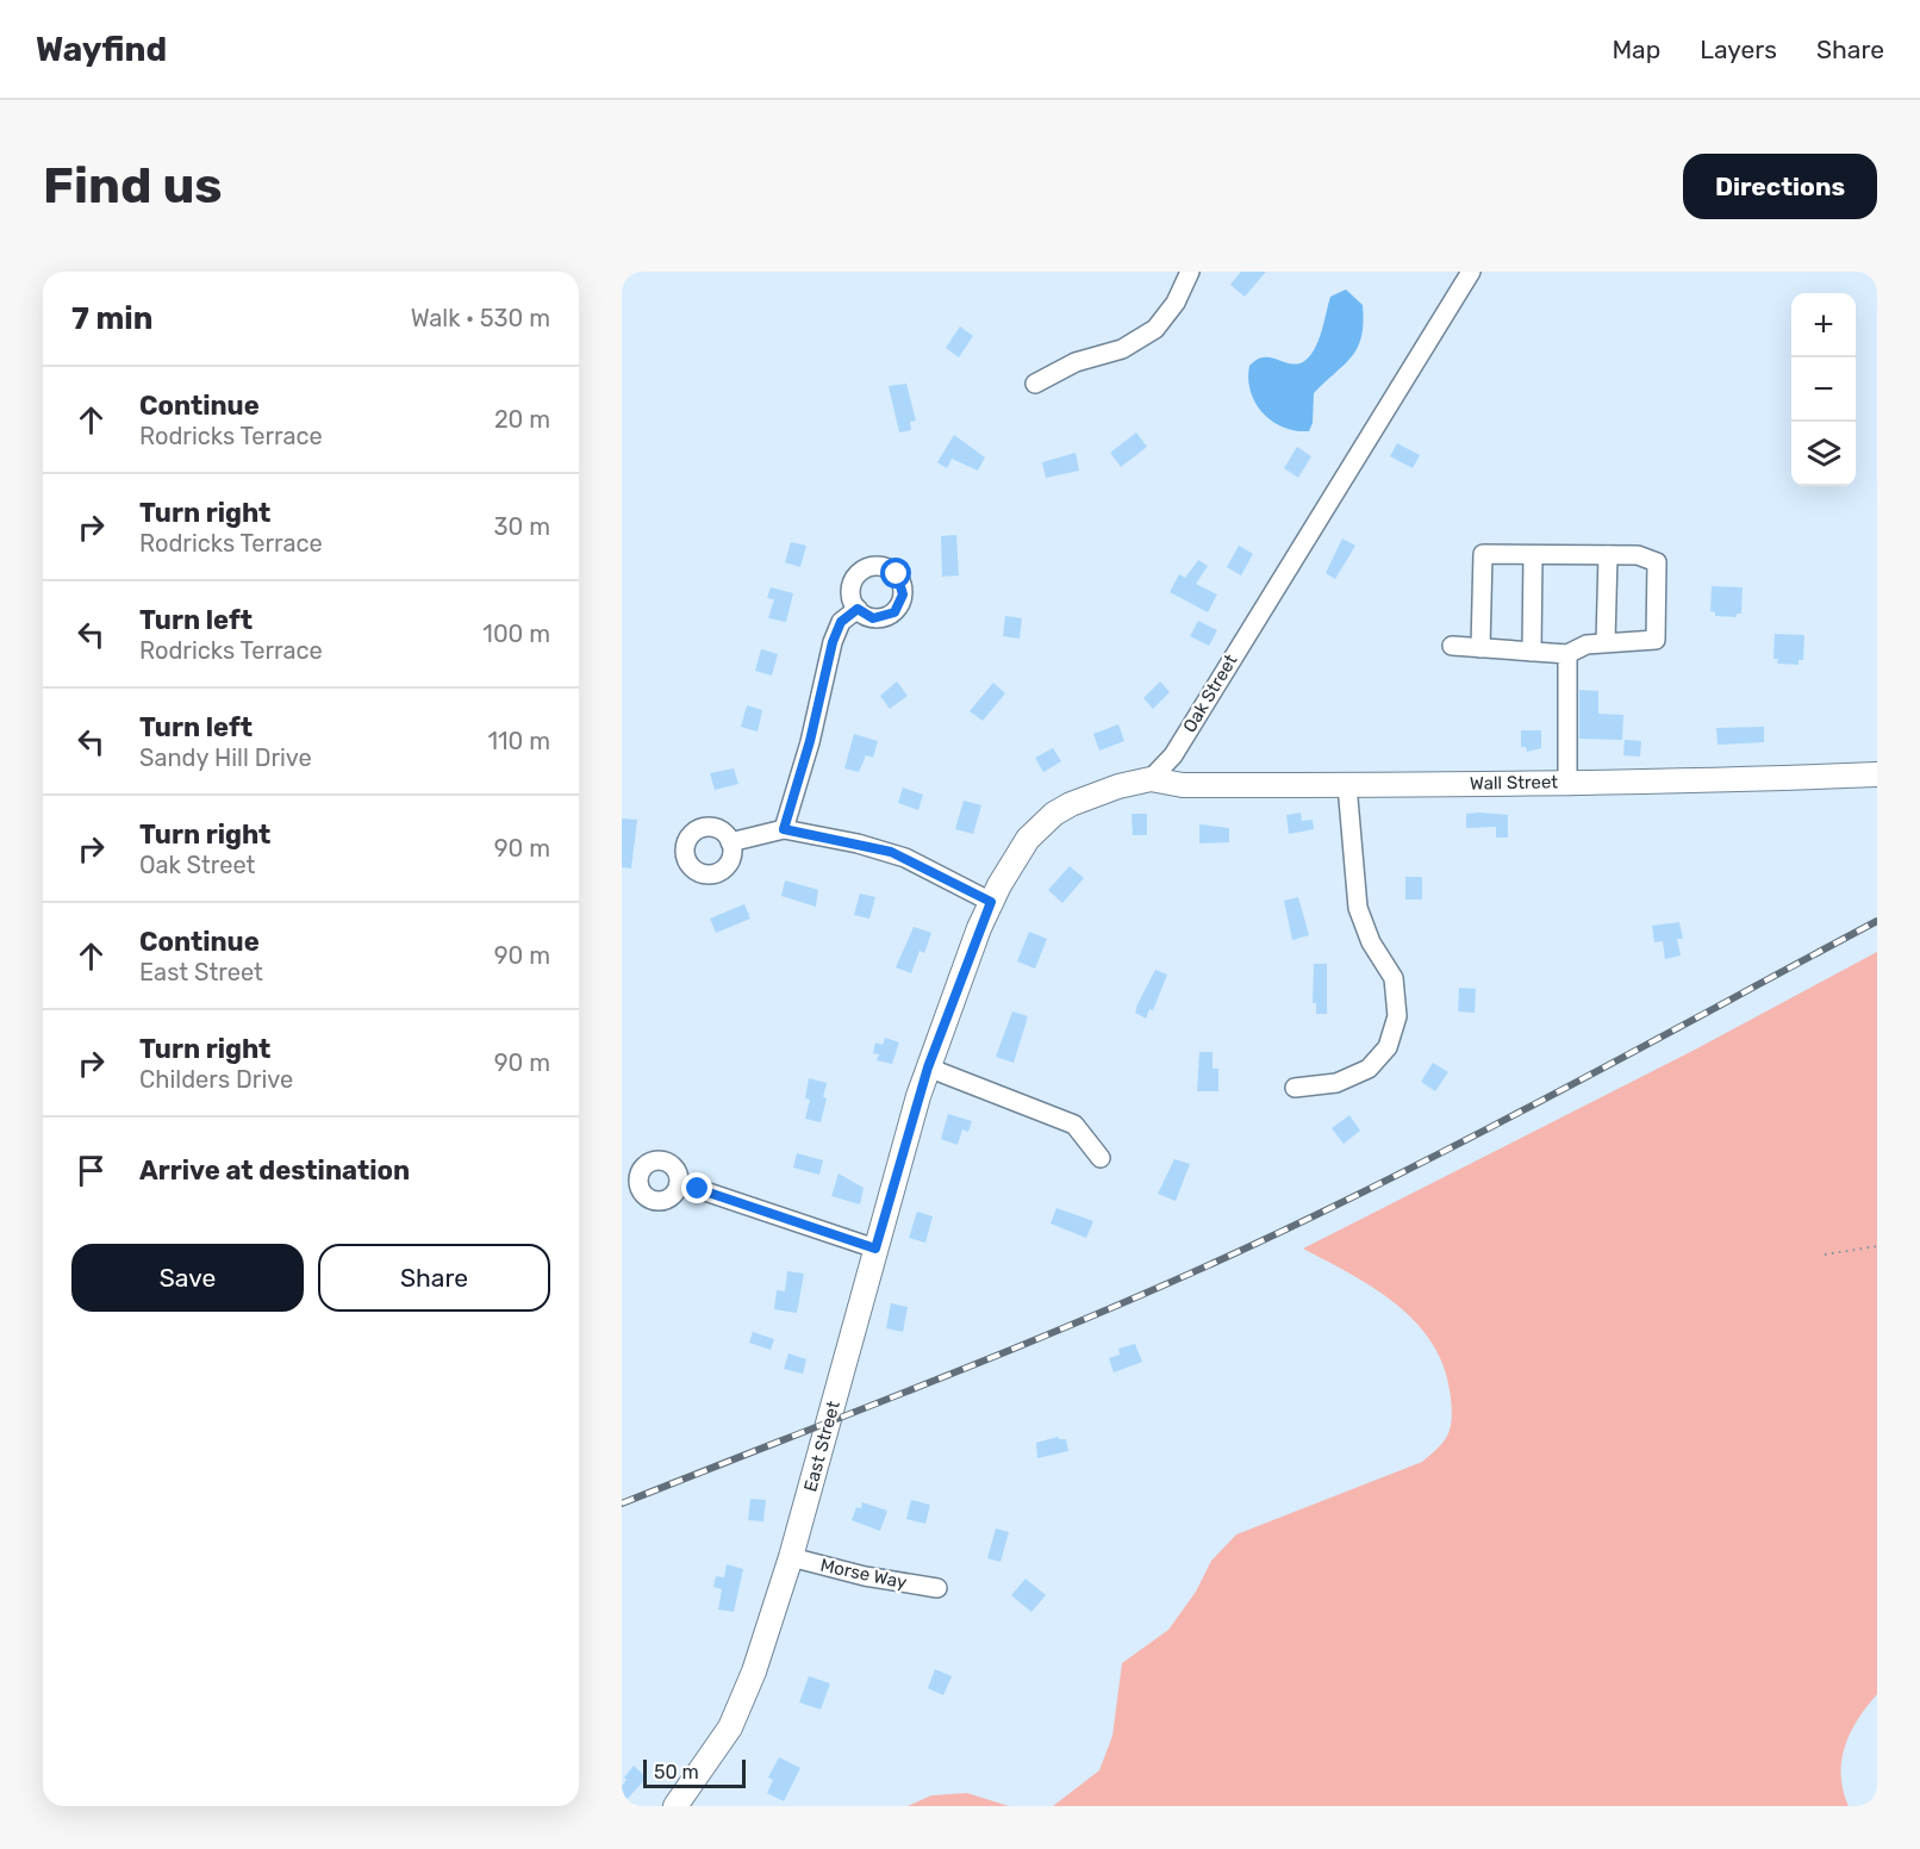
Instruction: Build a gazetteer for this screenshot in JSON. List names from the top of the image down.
{
  "streets": {
    "main road": ["Wall Street", "East Street"],
    "street": ["Oak Street", "Morse Way"]
  },
  "crossings": [
    ["Oak Street", "Wall Street"],
    ["East Street", "Morse Way"]
  ],
  "scale_bar": "50 m",
  "page": {
    "header": "Wayfind",
    "nav": ["Map", "Layers", "Share"],
    "buttons": [
      "Directions",
      ["Save", "Share"]
    ],
    "title": "Find us",
    "heading": ["7 min", "Walk · 530 m"],
    "map_buttons": ["+", "−"],
    "list": [
      ["Continue", "Rodricks Terrace", "20 m"],
      ["Turn right", "Rodricks Terrace", "30 m"],
      ["Turn left", "Rodricks Terrace", "100 m"],
      ["Turn left", "Sandy Hill Drive", "110 m"],
      ["Turn right", "Oak Street", "90 m"],
      ["Continue", "East Street", "90 m"],
      ["Turn right", "Childers Drive", "90 m"],
      "Arrive at destination"
    ],
    "scale": "50 m"
  }
}
